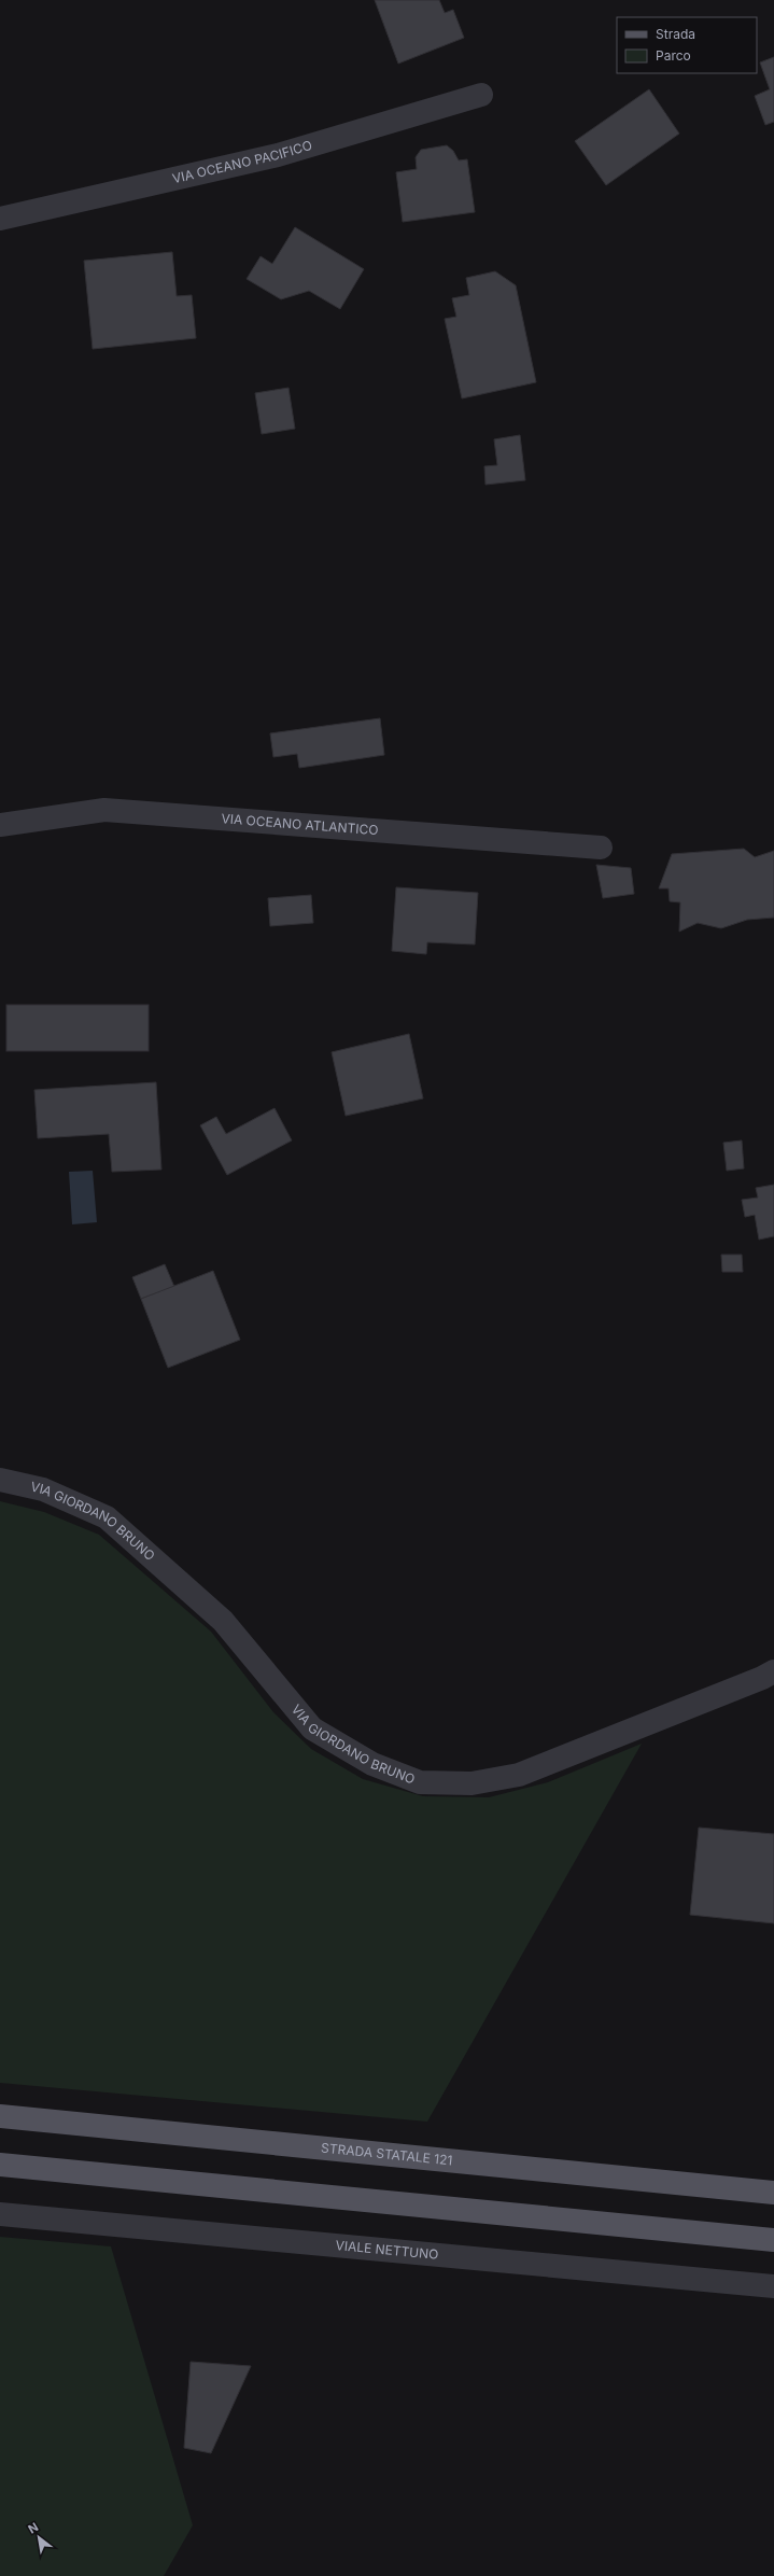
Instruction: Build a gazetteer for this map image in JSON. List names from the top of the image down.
{
  "streets": {
    "main road": ["STRADA STATALE 121"],
    "street": [
      "VIA OCEANO PACIFICO",
      "VIA OCEANO ATLANTICO",
      "VIA GIORDANO BRUNO",
      "VIALE NETTUNO"
    ]
  },
  "legend": ["Strada", "Parco"],
  "north": "top left"
}
